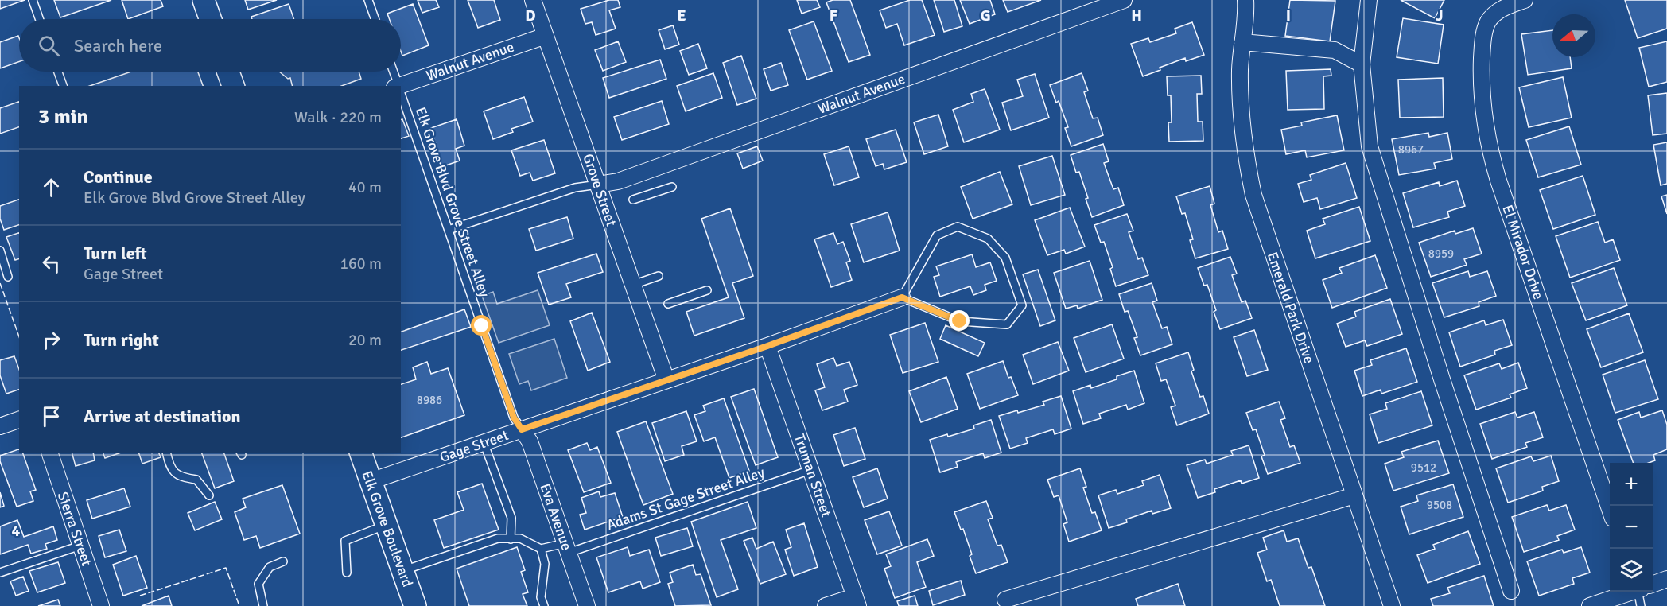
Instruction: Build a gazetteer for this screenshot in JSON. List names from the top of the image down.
{
  "streets": {
    "main road": ["Elk Grove Boulevard"],
    "street": [
      "Walnut Avenue",
      "Grove Street",
      "El Mirador Drive",
      "Emerald Park Drive",
      "Gage Street",
      "Truman Street",
      "Eva Avenue",
      "Sierra Street"
    ],
    "lane": ["Elk Grove Blvd Grove Street Alley", "Adams St Gage Street Alley"]
  },
  "crossings": [
    ["Walnut Avenue", "Grove Street"],
    ["Grove Street", "Gage Street"],
    ["Elk Grove Blvd Grove Street Alley", "Gage Street"],
    ["Elk Grove Blvd Grove Street Alley", "Eva Avenue"],
    ["Gage Street", "Truman Street"],
    ["Gage Street", "Eva Avenue"],
    ["Gage Street", "Elk Grove Boulevard"],
    ["Truman Street", "Adams St Gage Street Alley"],
    ["Adams St Gage Street Alley", "Eva Avenue"]
  ],
  "house_numbers": [
    "8967",
    "8959",
    "8986",
    "9512",
    "9508"
  ],
  "north": "left",
  "page": {
    "search": "Search here",
    "heading": ["3 min", "Walk · 220 m"],
    "list": [
      ["Continue", "Elk Grove Blvd Grove Street Alley", "40 m"],
      ["Turn left", "Gage Street", "160 m"],
      ["Turn right", "20 m"],
      "Arrive at destination"
    ],
    "map_buttons": ["+", "−"]
  },
  "grid": {
    "columns": [
      "D",
      "E",
      "F",
      "G",
      "H",
      "I",
      "J"
    ],
    "rows": ["4"]
  }
}
